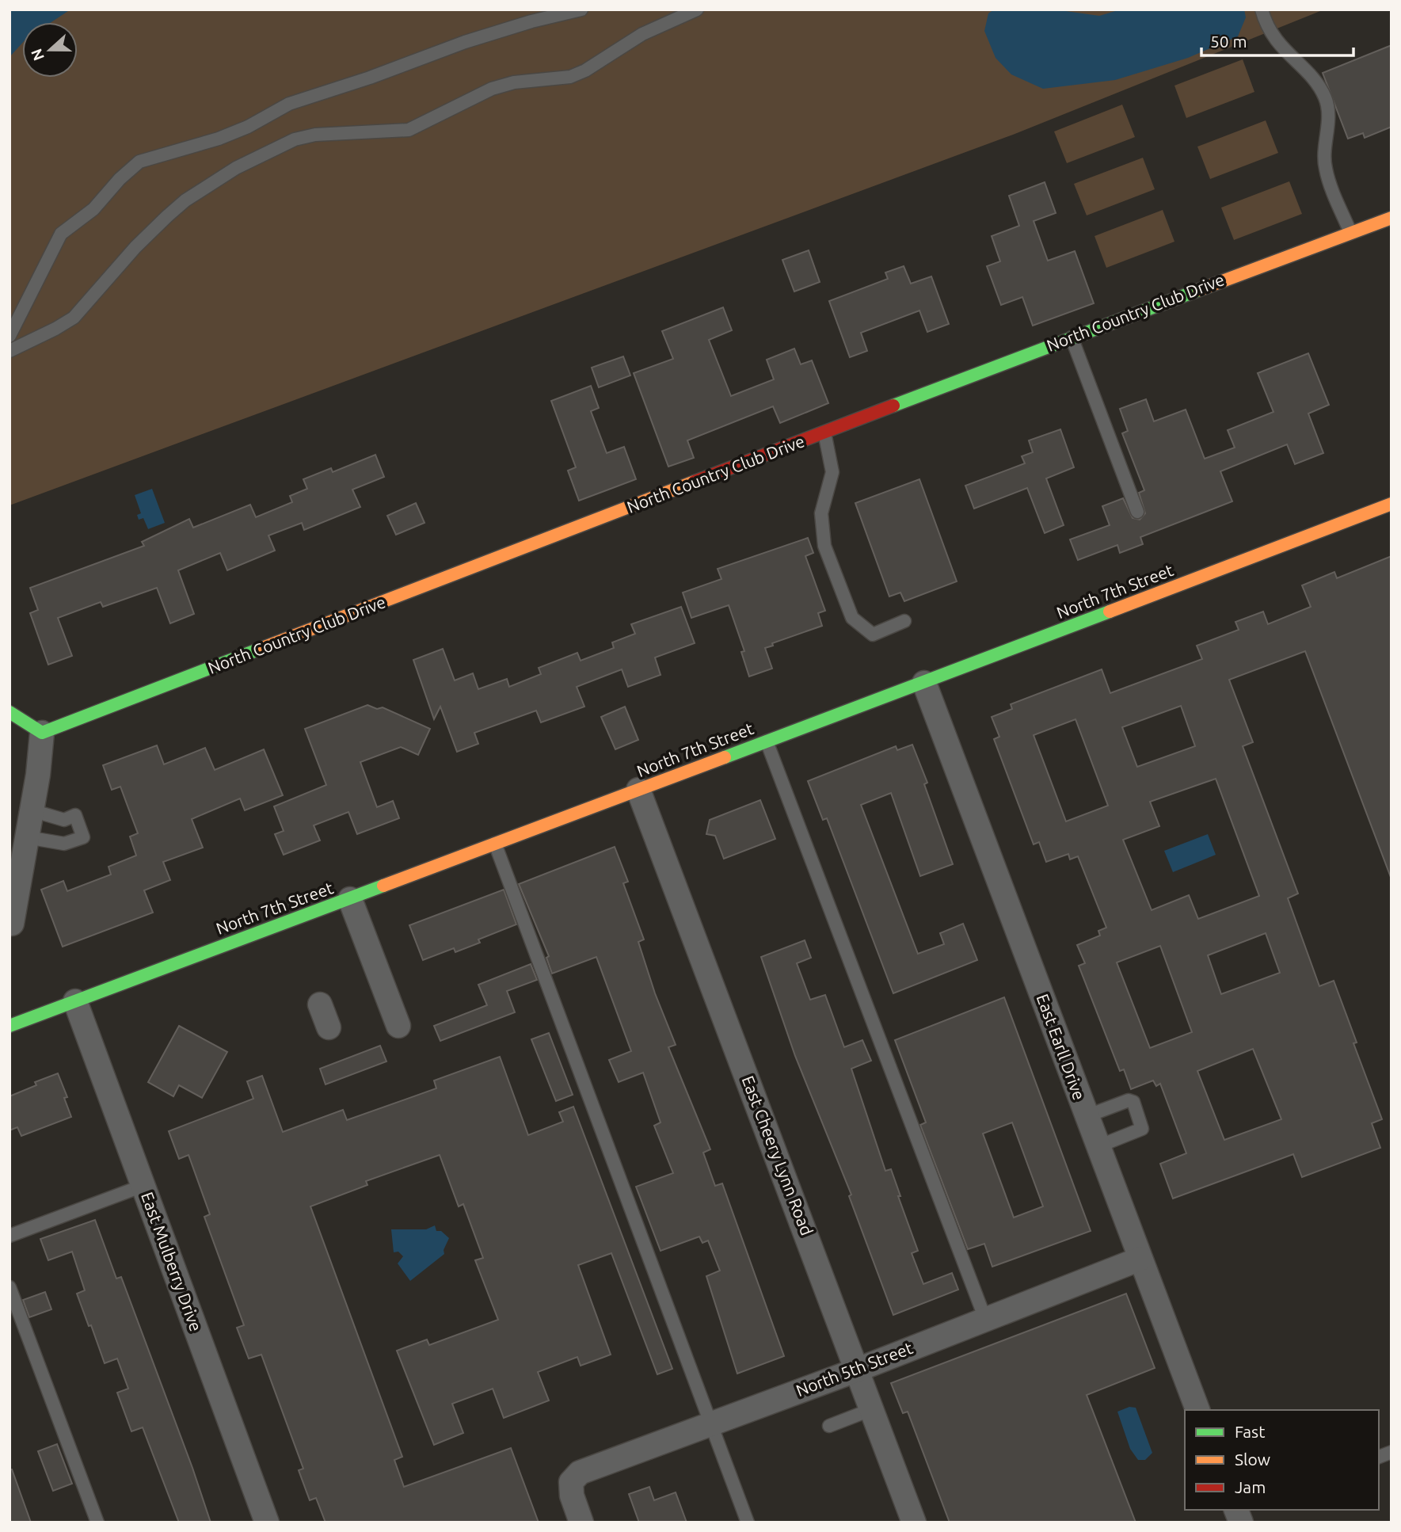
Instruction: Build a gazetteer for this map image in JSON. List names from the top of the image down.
{
  "streets": {
    "street": [
      "North Country Club Drive",
      "North 7th Street",
      "East Earll Drive",
      "East Cheery Lynn Road",
      "East Mulberry Drive",
      "North 5th Street"
    ]
  },
  "crossings": [
    ["North 7th Street", "East Earll Drive"],
    ["North 7th Street", "East Cheery Lynn Road"],
    ["North 7th Street", "East Mulberry Drive"],
    ["East Earll Drive", "North 5th Street"],
    ["East Cheery Lynn Road", "North 5th Street"]
  ],
  "legend": ["Fast", "Slow", "Jam"],
  "scale_bar": "50 m",
  "north": "left"
}
